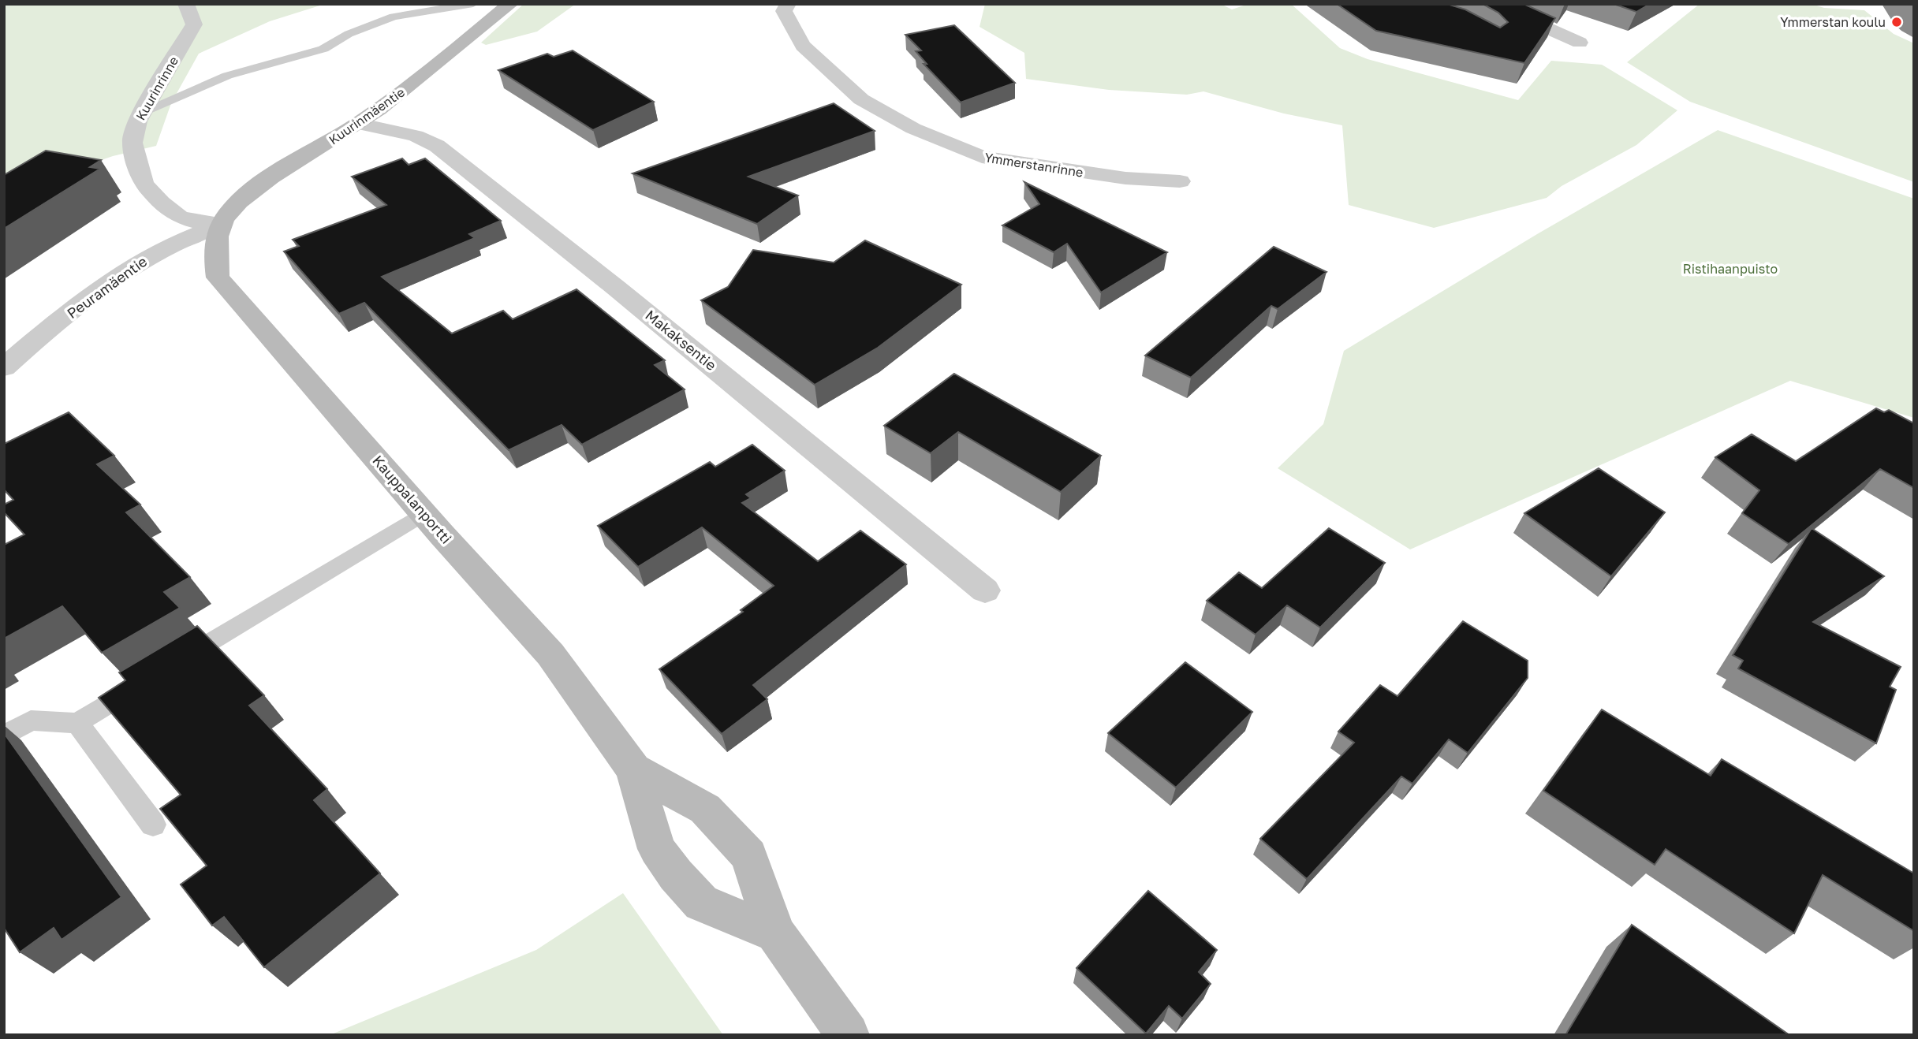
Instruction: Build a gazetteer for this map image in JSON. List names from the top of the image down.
{
  "streets": {
    "street": [
      "Kuurinrinne",
      "Kuurinmäentie",
      "Ymmerstanrinne",
      "Peuramäentie",
      "Makaksentie",
      "Kauppalanportti"
    ]
  },
  "crossings": [
    ["Kuurinrinne", "Kuurinmäentie"],
    ["Kuurinrinne", "Peuramäentie"],
    ["Kuurinrinne", "Kauppalanportti"],
    ["Kuurinmäentie", "Peuramäentie"],
    ["Kuurinmäentie", "Makaksentie"],
    ["Kuurinmäentie", "Kauppalanportti"],
    ["Peuramäentie", "Kauppalanportti"]
  ],
  "parks": ["Ristihaanpuisto"],
  "places": ["Ymmerstan koulu"]
}
